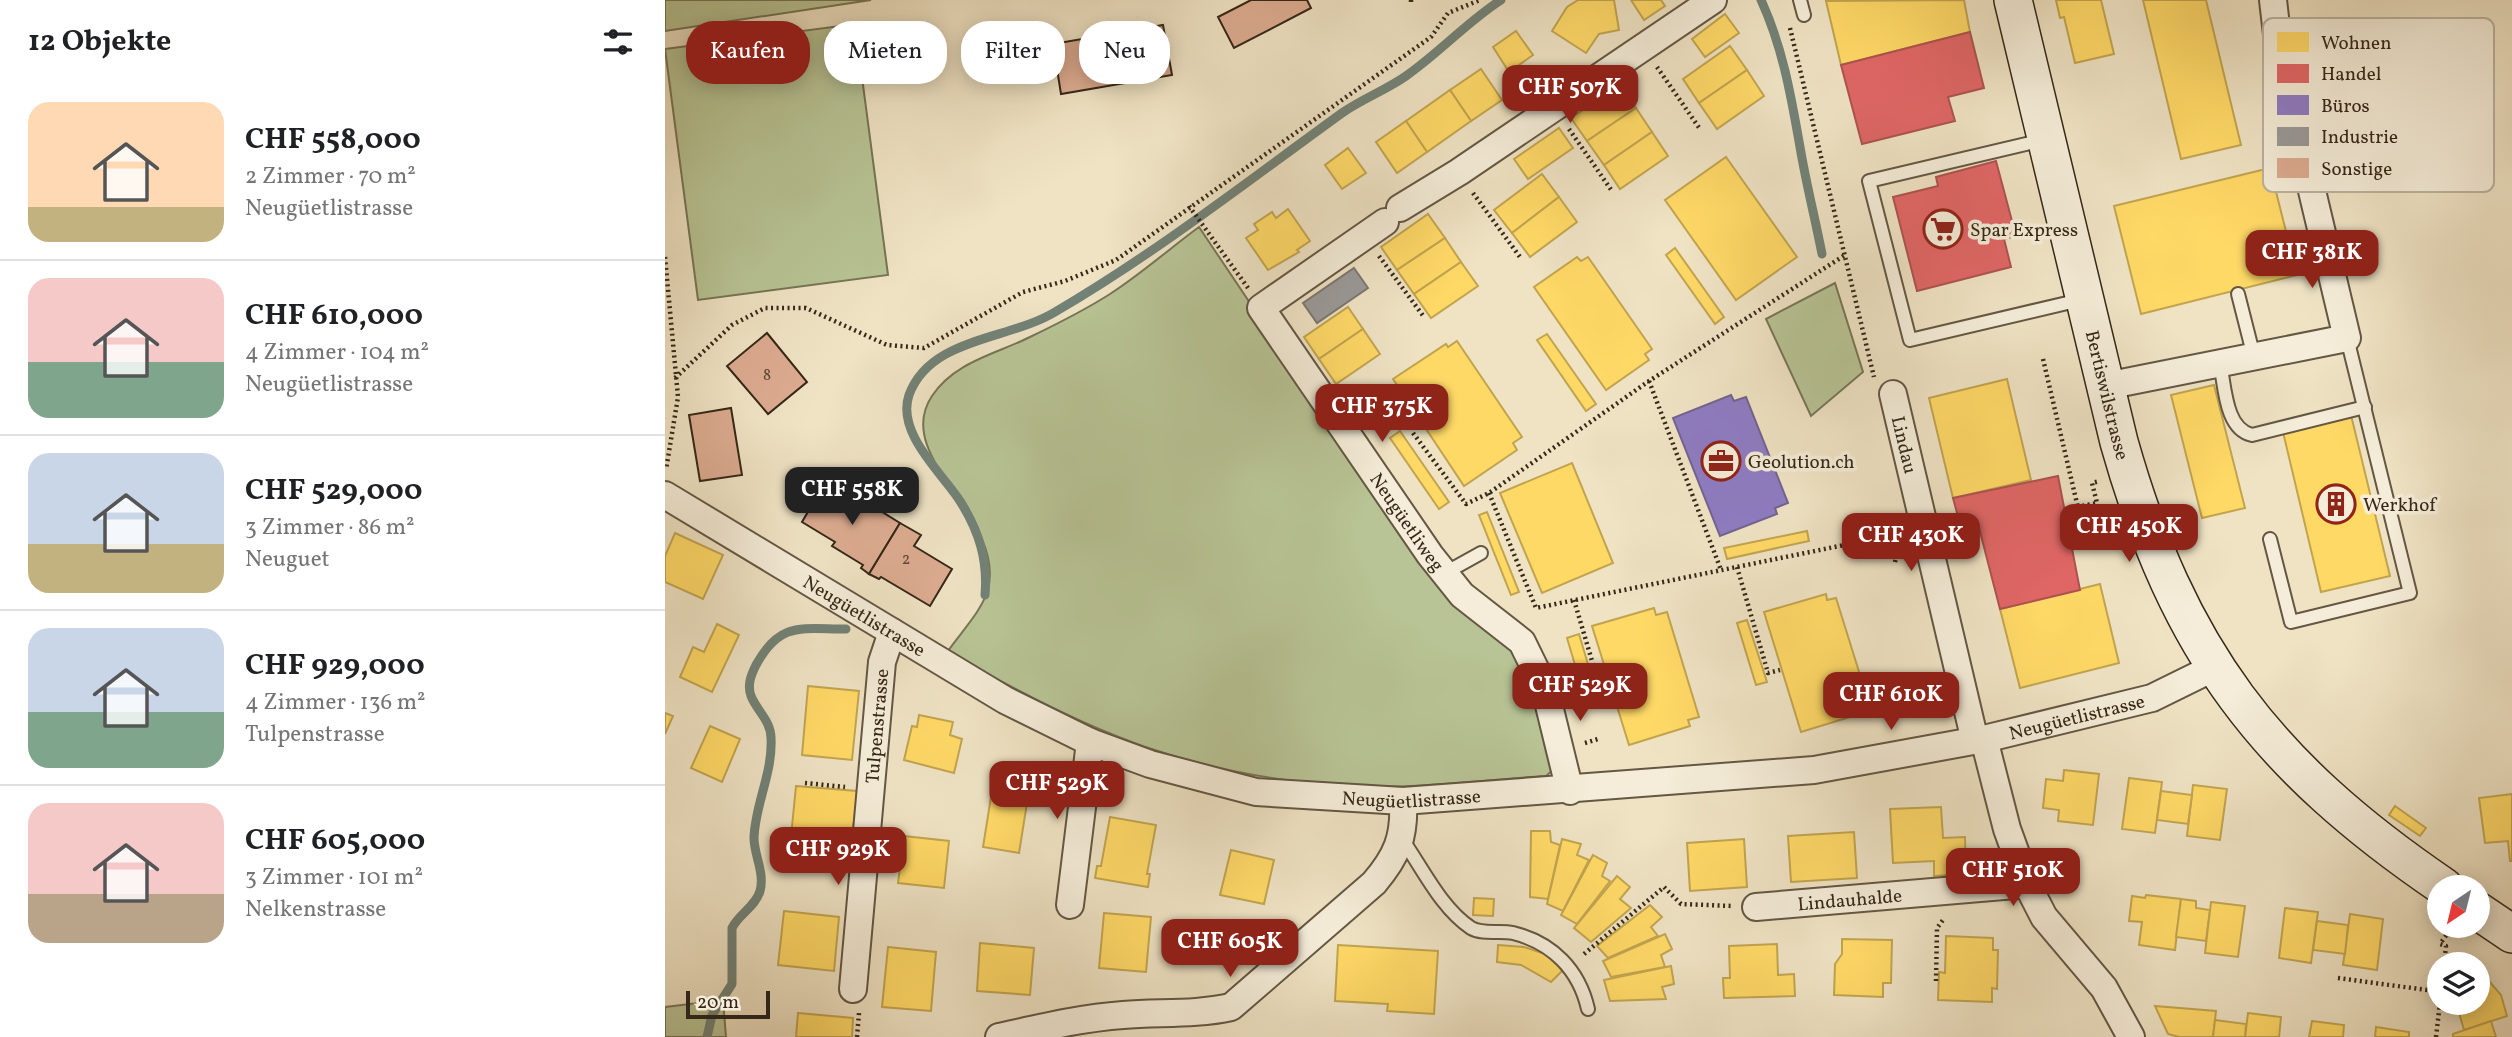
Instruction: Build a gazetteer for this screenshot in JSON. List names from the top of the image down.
{
  "streets": {
    "main road": ["Bertiswilstrasse"],
    "street": [
      "Lindau",
      "Neugüetliweg",
      "Neugüetlistrasse",
      "Tulpenstrasse",
      "Lindauhalde"
    ]
  },
  "crossings": [
    ["Bertiswilstrasse", "Neugüetlistrasse"],
    ["Lindau", "Neugüetlistrasse"],
    ["Lindau", "Lindauhalde"],
    ["Neugüetliweg", "Neugüetlistrasse"],
    ["Neugüetlistrasse", "Tulpenstrasse"]
  ],
  "places": {
    "supermarket": ["Spar Express"],
    "office": ["Geolution.ch"],
    "building": ["Werkhof"]
  },
  "house_numbers": ["8", "2"],
  "legend": [
    "Wohnen",
    "Handel",
    "Büros",
    "Industrie",
    "Sonstige"
  ],
  "scale_bar": "20 m",
  "north": "bottom left",
  "page": {
    "heading": "12 Objekte",
    "chip": [
      "Kaufen",
      "Mieten",
      "Filter",
      "Neu"
    ],
    "price": [
      "CHF 507K",
      "CHF 381K",
      "CHF 375K",
      "CHF 558K",
      "CHF 450K",
      "CHF 430K",
      "CHF 529K",
      "CHF 610K",
      "CHF 529K",
      "CHF 929K",
      "CHF 510K",
      "CHF 605K"
    ],
    "list": [
      {
        "name": "CHF 558,000",
        "note": "2 Zimmer · 70 m² · Neugüetlistrasse"
      },
      {
        "name": "CHF 610,000",
        "note": "4 Zimmer · 104 m² · Neugüetlistrasse"
      },
      {
        "name": "CHF 529,000",
        "note": "3 Zimmer · 86 m² · Neuguet"
      },
      {
        "name": "CHF 929,000",
        "note": "4 Zimmer · 136 m² · Tulpenstrasse"
      },
      {
        "name": "CHF 605,000",
        "note": "3 Zimmer · 101 m² · Nelkenstrasse"
      }
    ],
    "scale": "20 m"
  }
}
